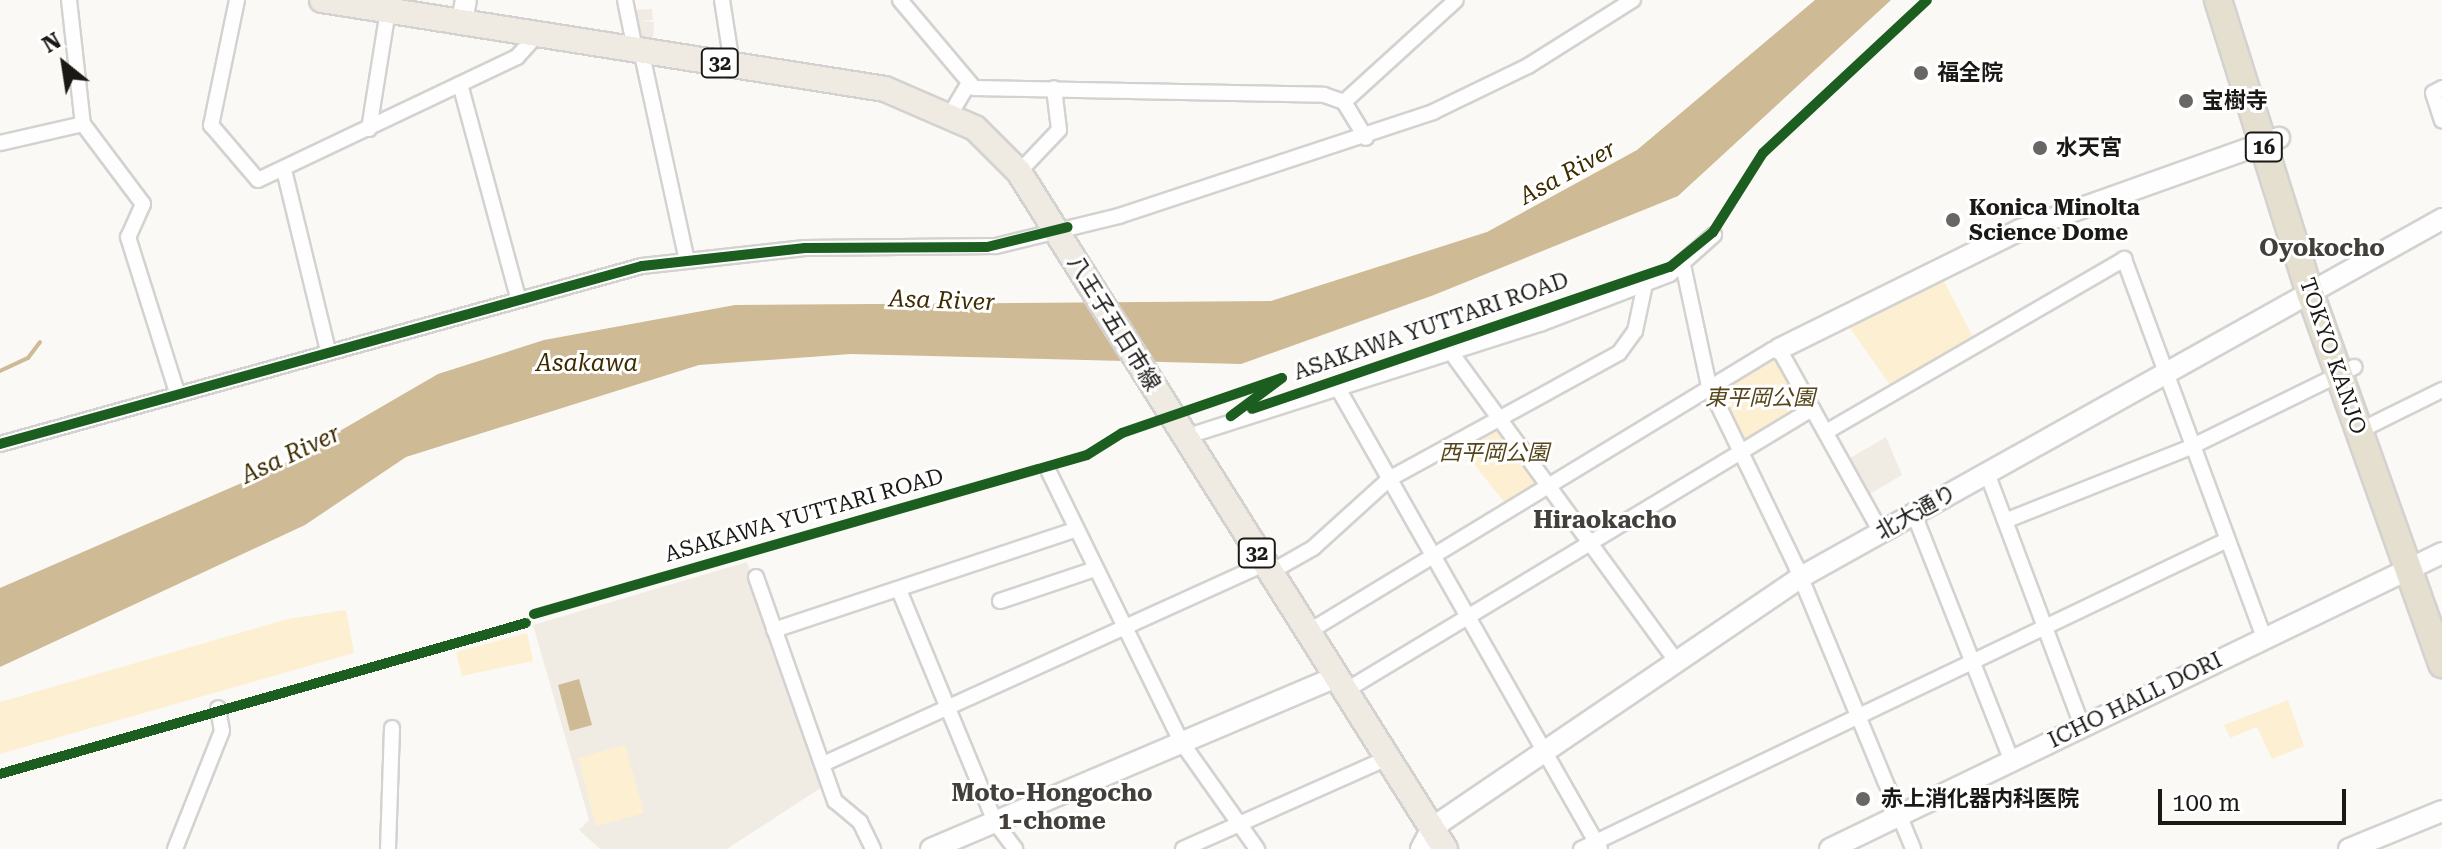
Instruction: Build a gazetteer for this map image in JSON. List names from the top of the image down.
{
  "streets": {
    "highway": ["16", "TOKYO KANJO"],
    "main road": ["32", "八王子五日市線"],
    "street": ["北大通り", "ICHO HALL DORI"],
    "cycle path": ["ASAKAWA YUTTARI ROAD"]
  },
  "crossings": [
    ["16", "TOKYO KANJO"],
    ["16", "ICHO HALL DORI"],
    ["八王子五日市線", "北大通り"],
    ["TOKYO KANJO", "北大通り"],
    ["TOKYO KANJO", "ICHO HALL DORI"]
  ],
  "districts": ["Oyokocho", "Hiraokacho", "Moto-Hongocho 1-chome"],
  "water": ["Asa River", "Asakawa"],
  "parks": ["東平岡公園", "西平岡公園"],
  "places": [
    "福全院",
    "宝樹寺",
    "水天宮",
    "Konica Minolta Science Dome",
    "赤上消化器内科医院"
  ],
  "scale_bar": "100 m",
  "north": "top left"
}
